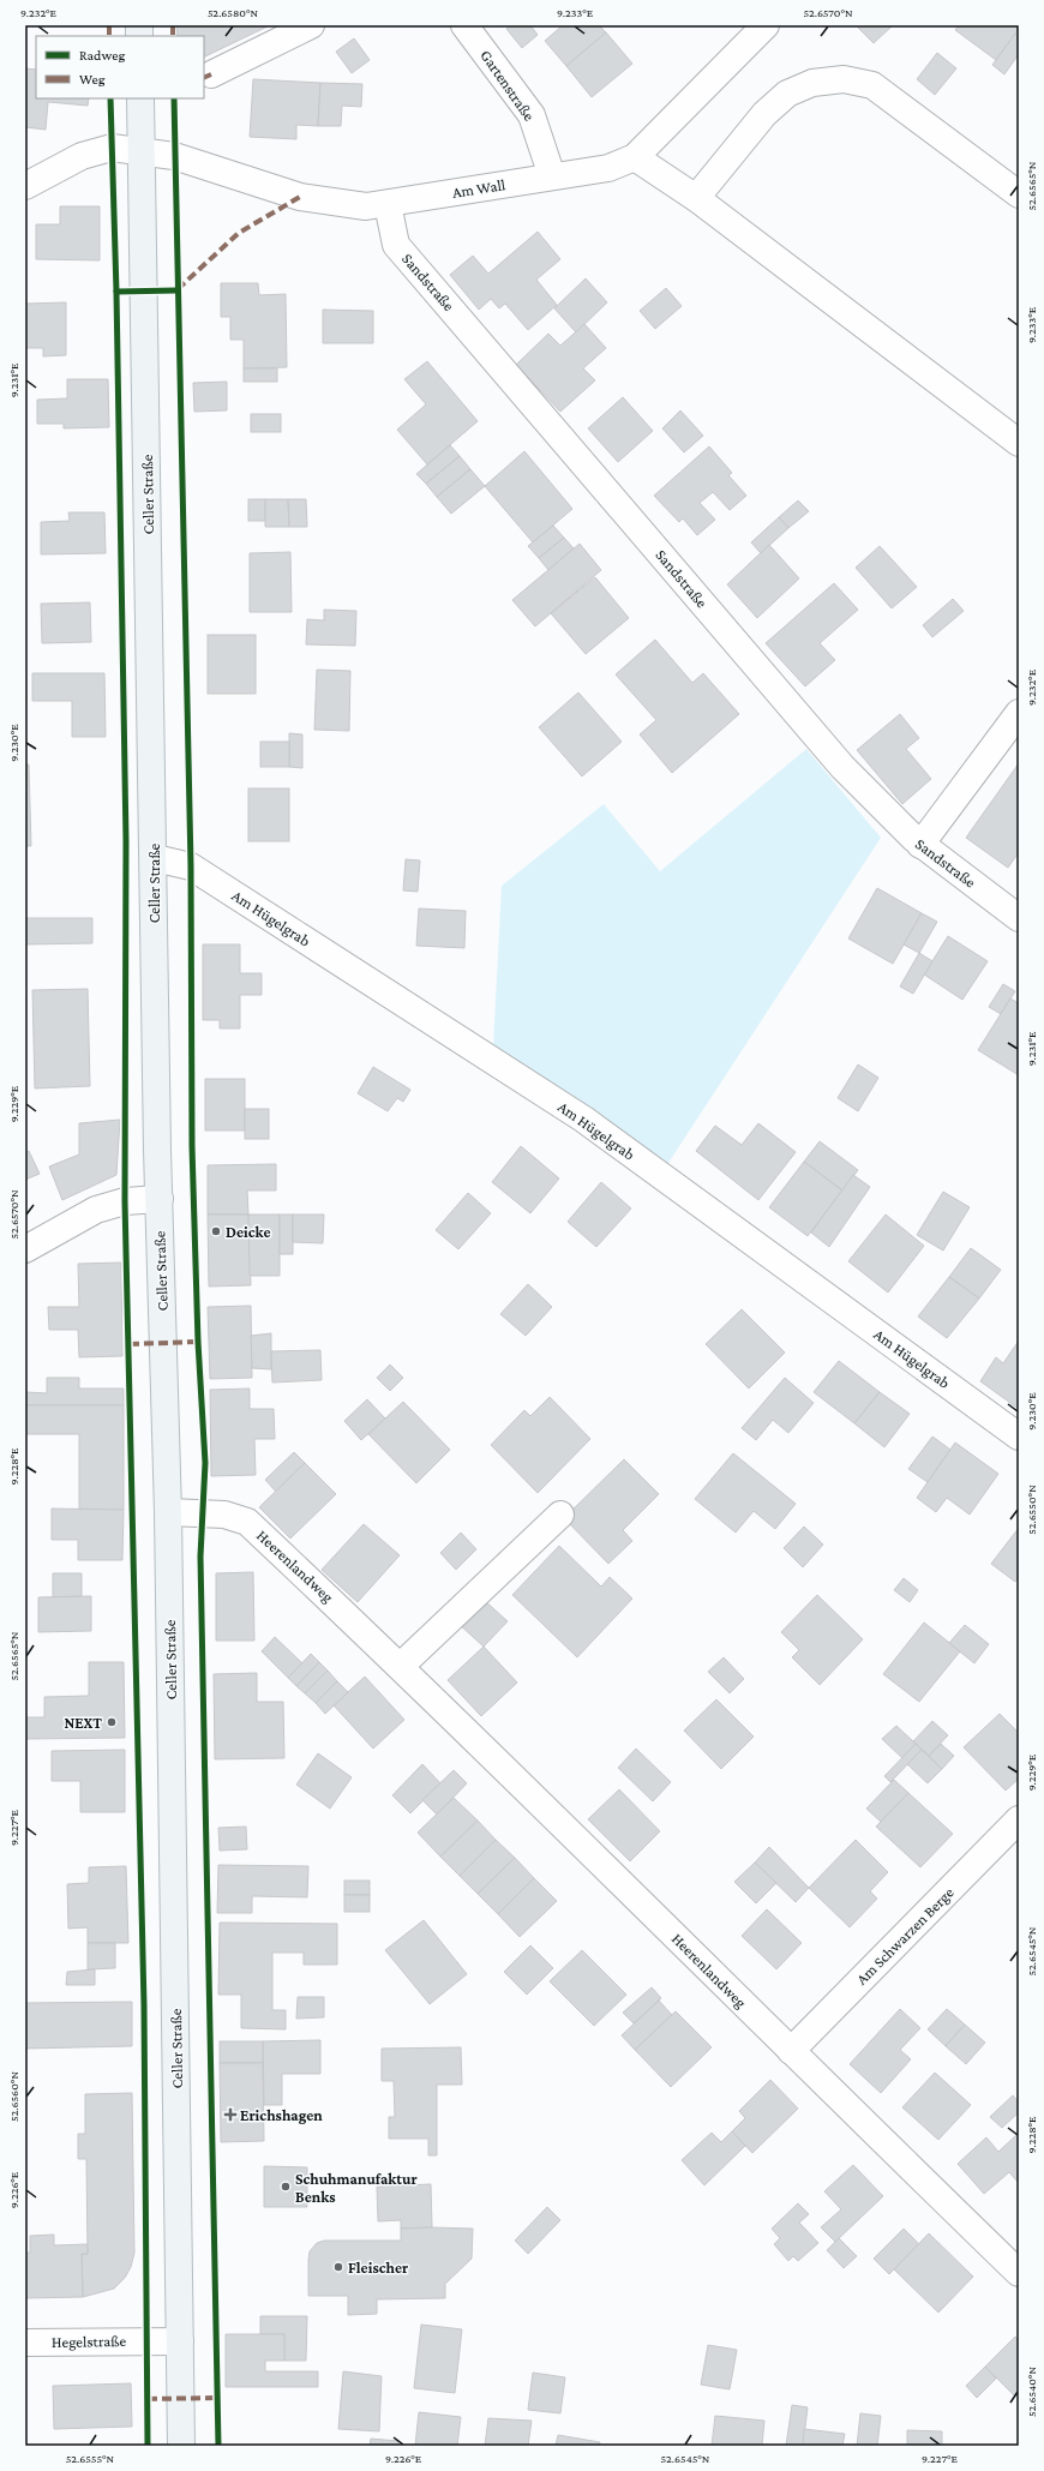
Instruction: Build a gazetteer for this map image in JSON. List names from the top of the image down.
{
  "streets": {
    "main road": ["Celler Straße"],
    "street": [
      "Gartenstraße",
      "Am Wall",
      "Sandstraße",
      "Am Hügelgrab",
      "Heerenlandweg",
      "Am Schwarzen Berge",
      "Hegelstraße"
    ]
  },
  "crossings": [
    ["Gartenstraße", "Am Wall"],
    ["Am Wall", "Sandstraße"],
    ["Am Wall", "Celler Straße"],
    ["Celler Straße", "Am Hügelgrab"],
    ["Celler Straße", "Heerenlandweg"],
    ["Celler Straße", "Hegelstraße"],
    ["Heerenlandweg", "Am Schwarzen Berge"]
  ],
  "places": {
    "other": [
      "Deicke",
      "NEXT",
      "Schuhmanufaktur Benks",
      "Fleischer"
    ],
    "health": ["Erichshagen"]
  },
  "legend": ["Radweg", "Weg"],
  "coordinates": [
    "9.232°E",
    "52.6580°N",
    "9.233°E",
    "52.6570°N",
    "52.6565°N",
    "9.231°E",
    "9.230°E",
    "9.229°E",
    "9.228°E",
    "52.6550°N",
    "9.227°E",
    "52.6545°N",
    "52.6560°N",
    "9.226°E",
    "52.6540°N",
    "52.6555°N"
  ]
}
